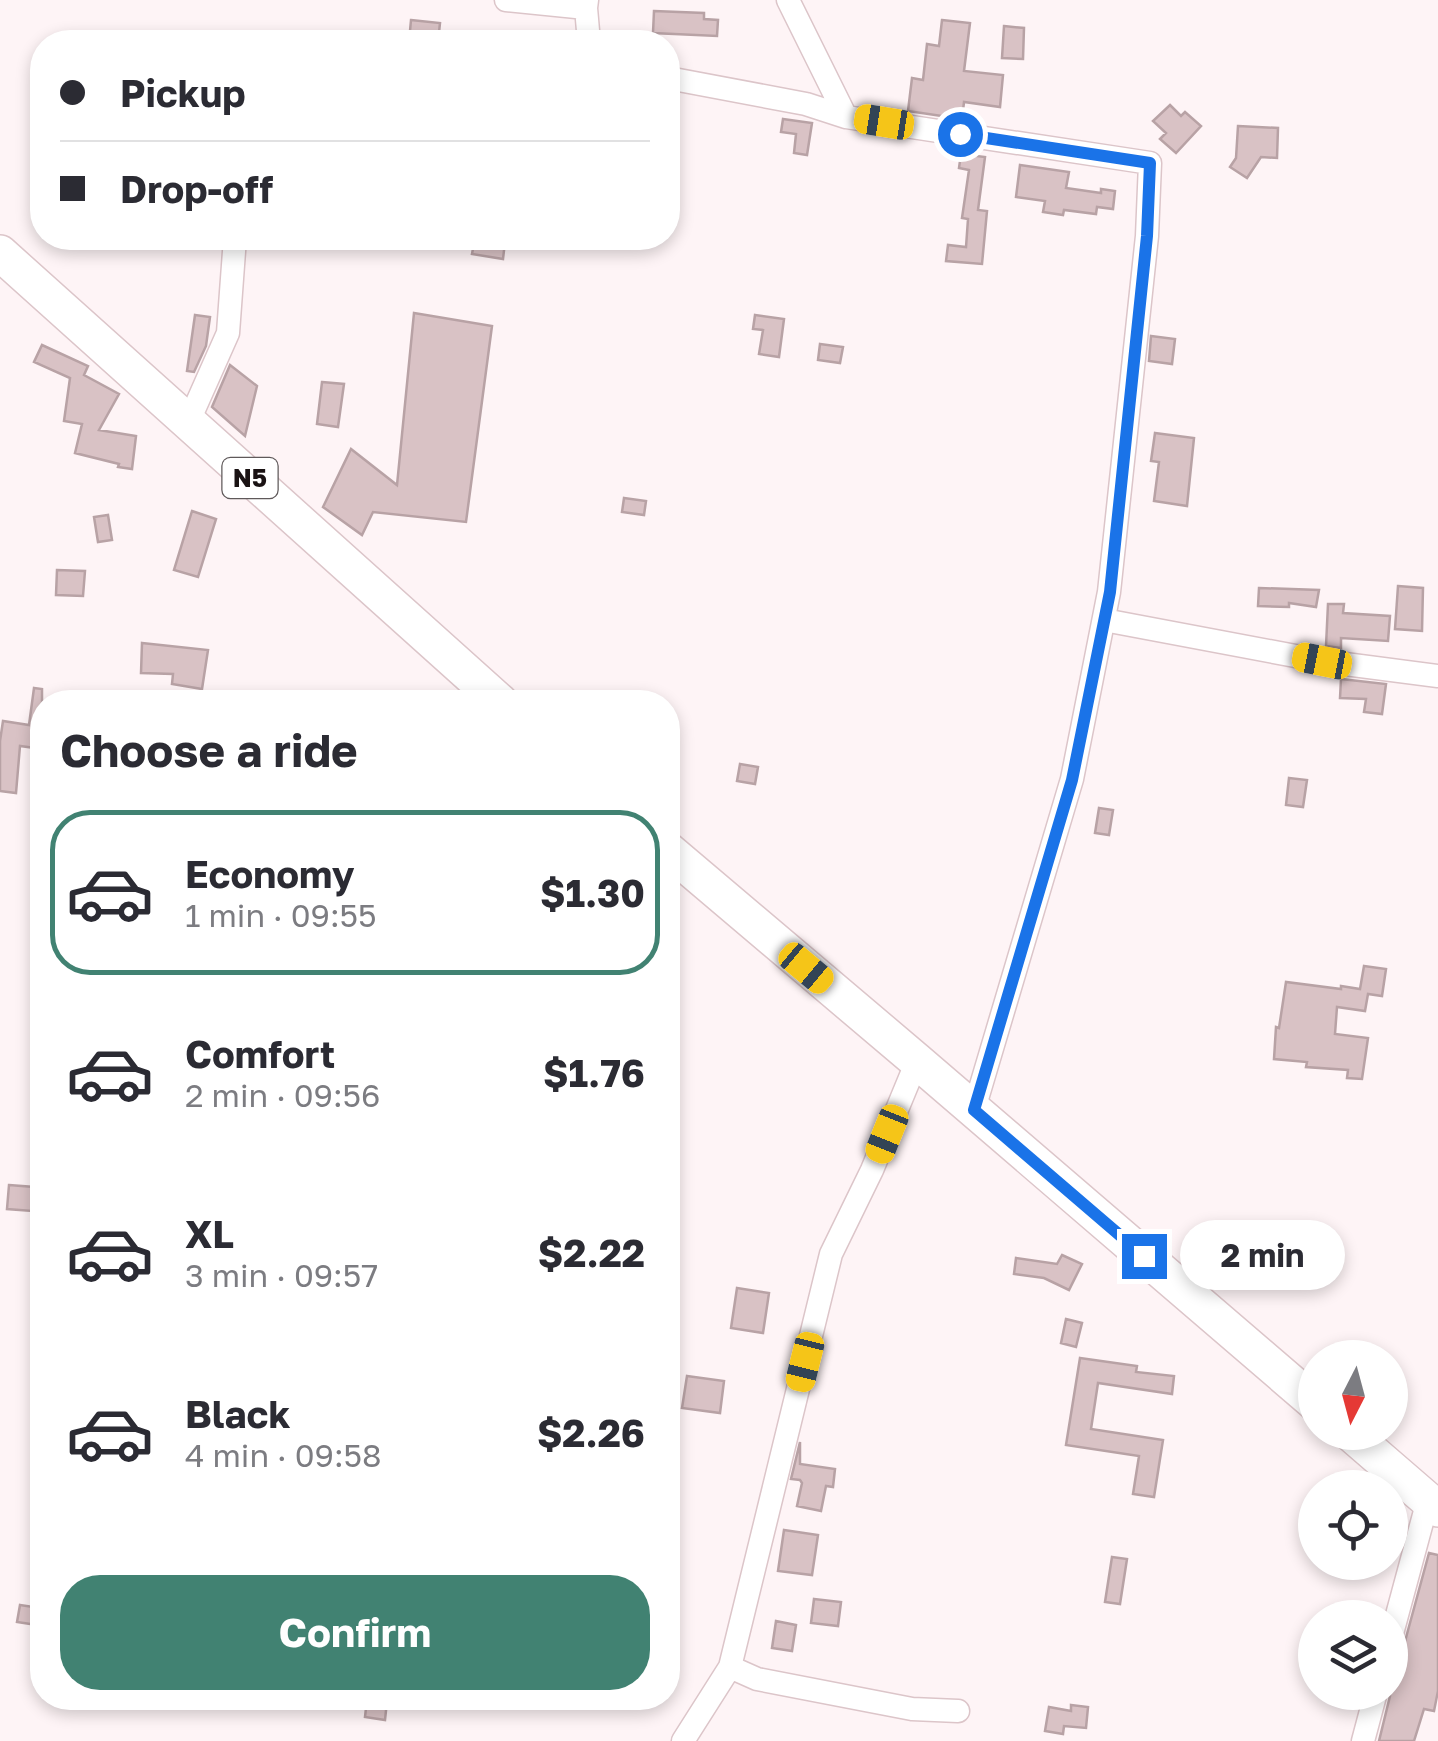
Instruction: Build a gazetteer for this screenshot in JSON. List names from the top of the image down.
{
  "streets": {
    "highway": ["N5"]
  },
  "north": "bottom",
  "page": {
    "banner": ["Pickup", "Drop-off"],
    "heading": "Choose a ride",
    "list": [
      {
        "name": "Economy",
        "note": "1 min · 09:55",
        "value": "$1.30"
      },
      {
        "name": "Comfort",
        "note": "2 min · 09:56",
        "value": "$1.76"
      },
      {
        "name": "XL",
        "note": "3 min · 09:57",
        "value": "$2.22"
      },
      {
        "name": "Black",
        "note": "4 min · 09:58",
        "value": "$2.26"
      }
    ],
    "bubble": "2 min",
    "buttons": "Confirm"
  }
}
